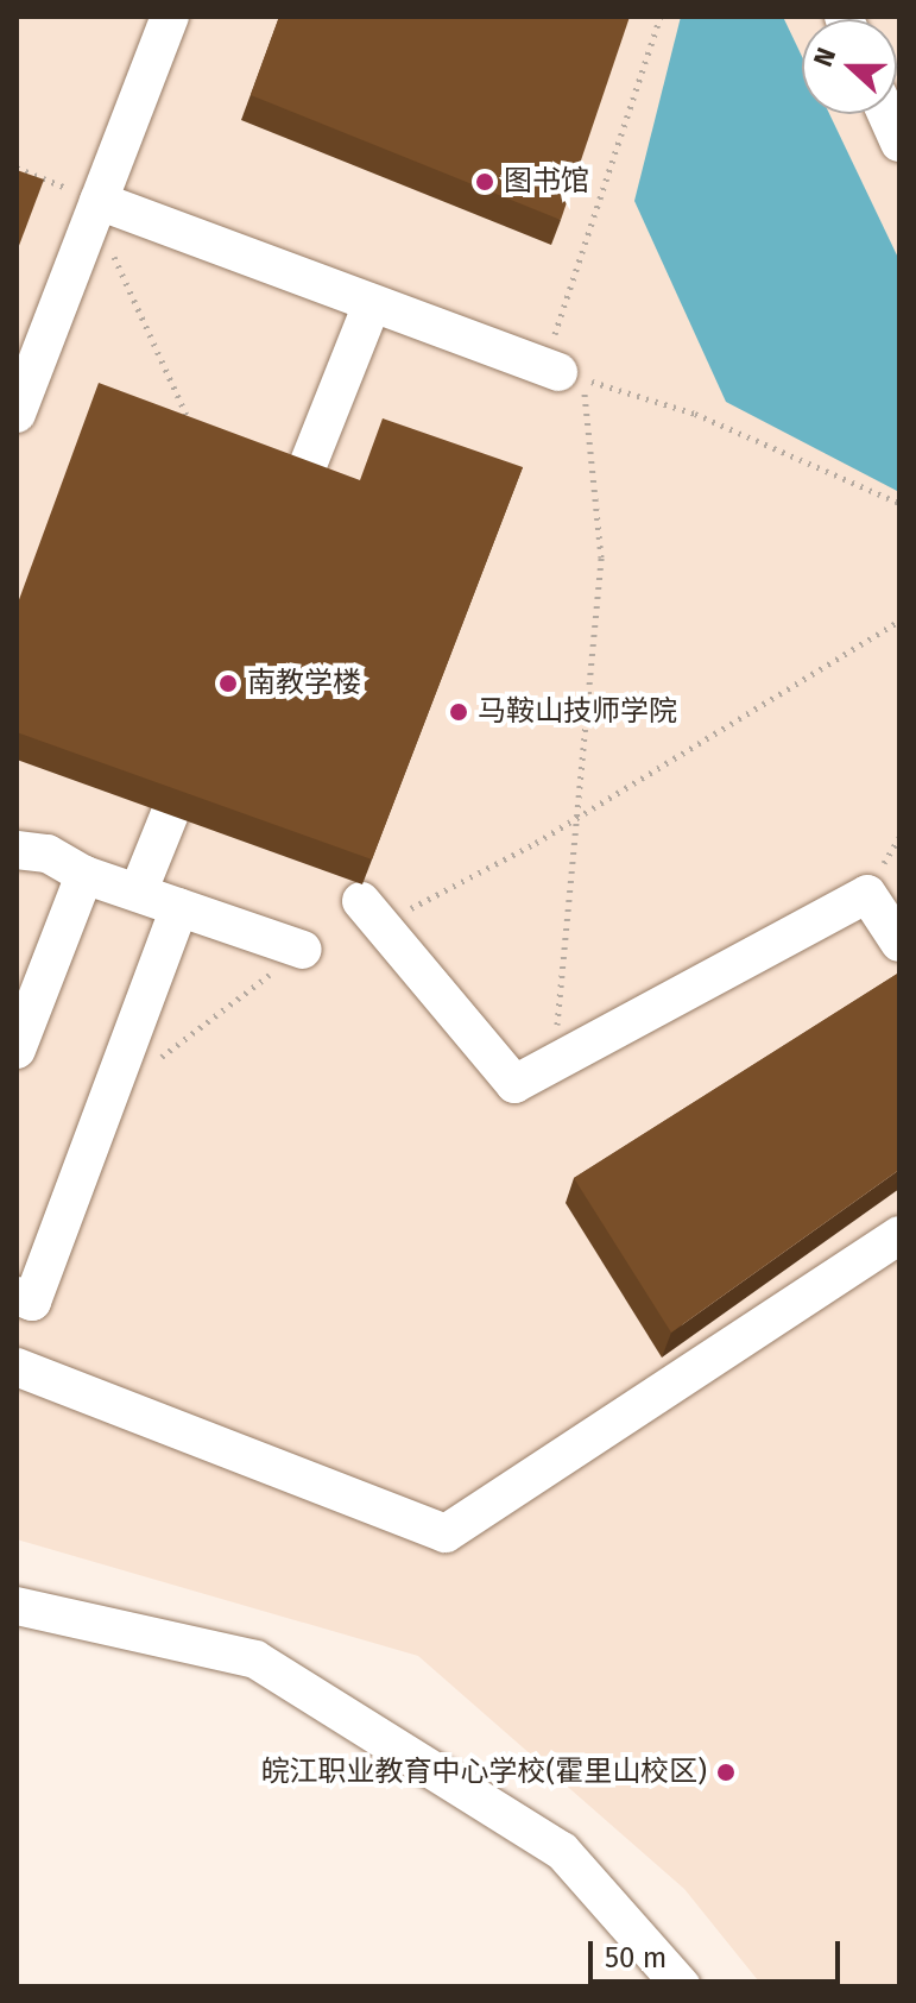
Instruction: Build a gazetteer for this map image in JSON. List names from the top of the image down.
{
  "places": [
    "图书馆",
    "南教学楼",
    "马鞍山技师学院",
    "皖江职业教育中心学校(霍里山校区)"
  ],
  "scale_bar": "50 m",
  "north": "left"
}
